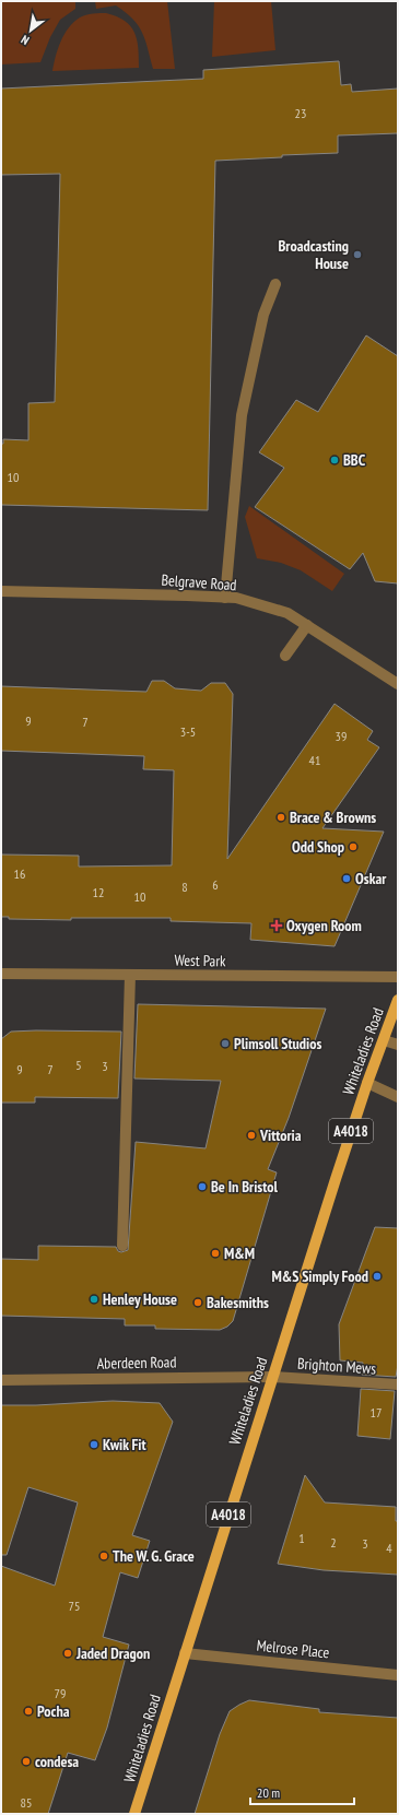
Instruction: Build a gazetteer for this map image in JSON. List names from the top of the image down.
{
  "streets": {
    "main road": ["Whiteladies Road", "A4018"],
    "street": [
      "Belgrave Road",
      "West Park",
      "Aberdeen Road",
      "Brighton Mews",
      "Melrose Place"
    ]
  },
  "crossings": [
    ["Whiteladies Road", "Aberdeen Road"],
    ["Whiteladies Road", "Brighton Mews"],
    ["Whiteladies Road", "Melrose Place"],
    ["Aberdeen Road", "Brighton Mews"]
  ],
  "places": {
    "other": [
      "Broadcasting House",
      "BBC",
      "Brace & Browns",
      "Odd Shop",
      "Oskar",
      "Plimsoll Studios",
      "Vittoria",
      "Be In Bristol",
      "M&M",
      "M&S Simply Food",
      "Henley House",
      "Bakesmiths",
      "Kwik Fit",
      "The W. G. Grace",
      "Jaded Dragon",
      "Pocha",
      "condesa"
    ],
    "health": ["Oxygen Room"]
  },
  "house_numbers": [
    "23",
    "10",
    "9",
    "7",
    "3-5",
    "39",
    "41",
    "16",
    "6",
    "8",
    "12",
    "10",
    "5",
    "3",
    "9",
    "7",
    "17",
    "1",
    "2",
    "3",
    "4",
    "75",
    "79",
    "85"
  ],
  "scale_bar": "20 m",
  "north": "bottom left"
}
